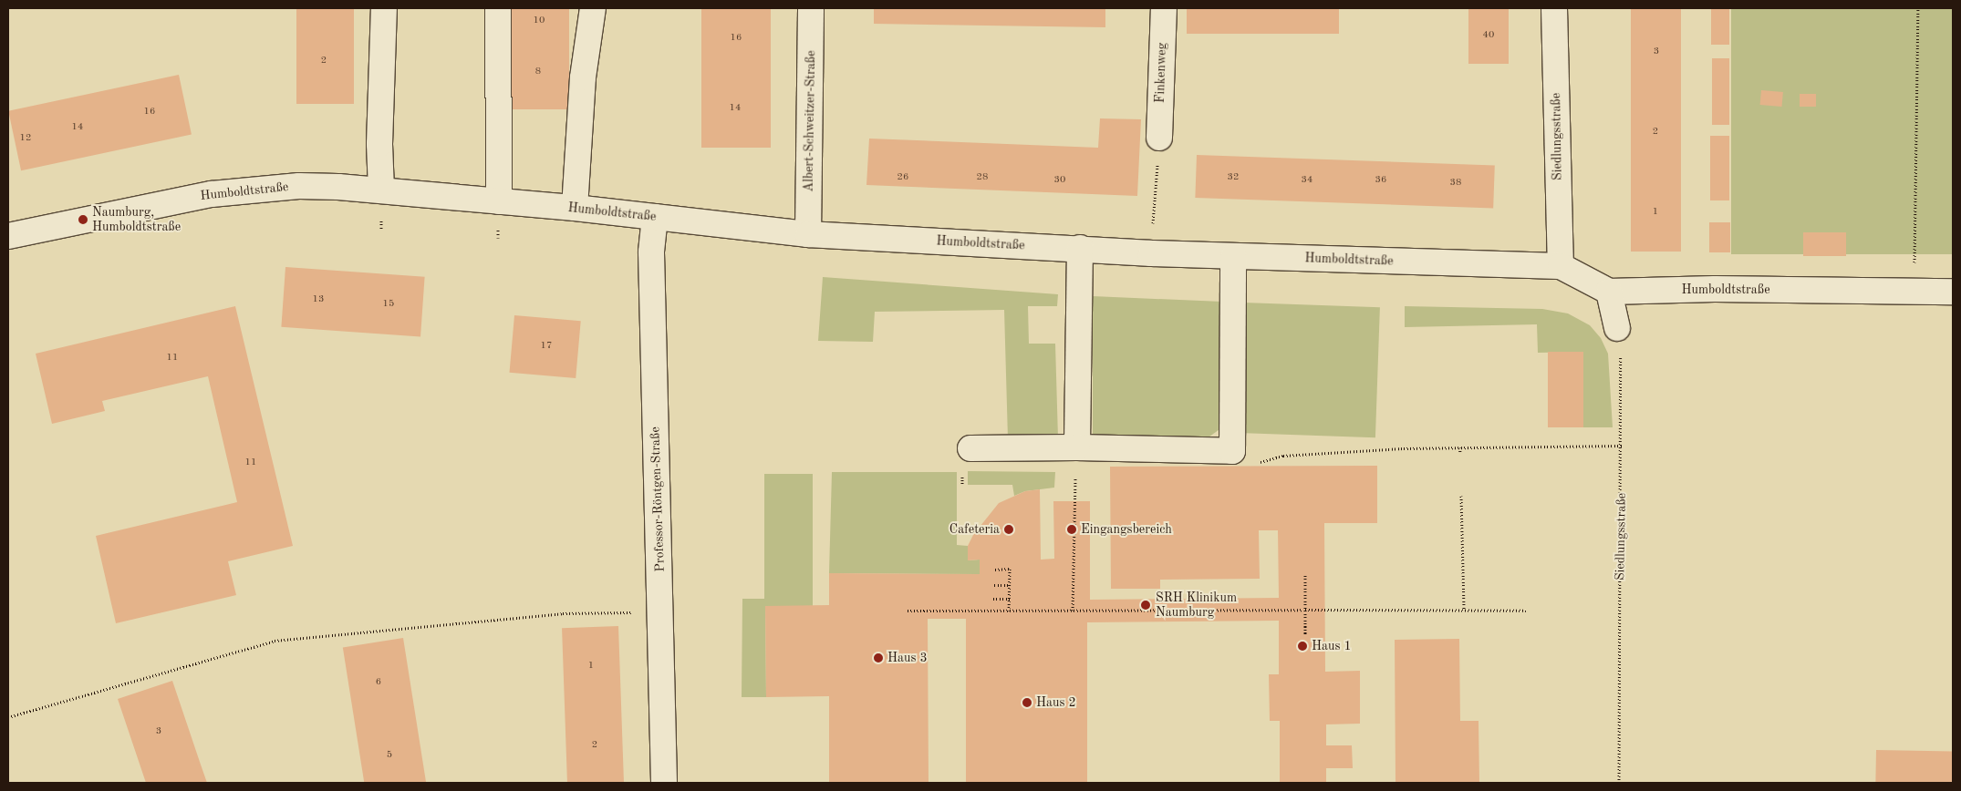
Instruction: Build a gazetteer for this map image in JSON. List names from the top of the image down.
{
  "streets": {
    "street": [
      "Finkenweg",
      "Albert-Schweitzer-Straße",
      "Siedlungsstraße",
      "Humboldtstraße",
      "Professor-Röntgen-Straße"
    ]
  },
  "crossings": [
    ["Albert-Schweitzer-Straße", "Humboldtstraße"],
    ["Siedlungsstraße", "Humboldtstraße"],
    ["Humboldtstraße", "Professor-Röntgen-Straße"]
  ],
  "places": [
    "Naumburg, Humboldtstraße",
    "Cafeteria",
    "Eingangsbereich",
    "SRH Klinikum Naumburg",
    "Haus 1",
    "Haus 3",
    "Haus 2"
  ],
  "house_numbers": [
    "10",
    "40",
    "16",
    "3",
    "2",
    "8",
    "14",
    "16",
    "14",
    "2",
    "12",
    "26",
    "28",
    "32",
    "30",
    "34",
    "36",
    "38",
    "1",
    "13",
    "15",
    "17",
    "11",
    "11",
    "1",
    "6",
    "3",
    "2",
    "5"
  ]
}
